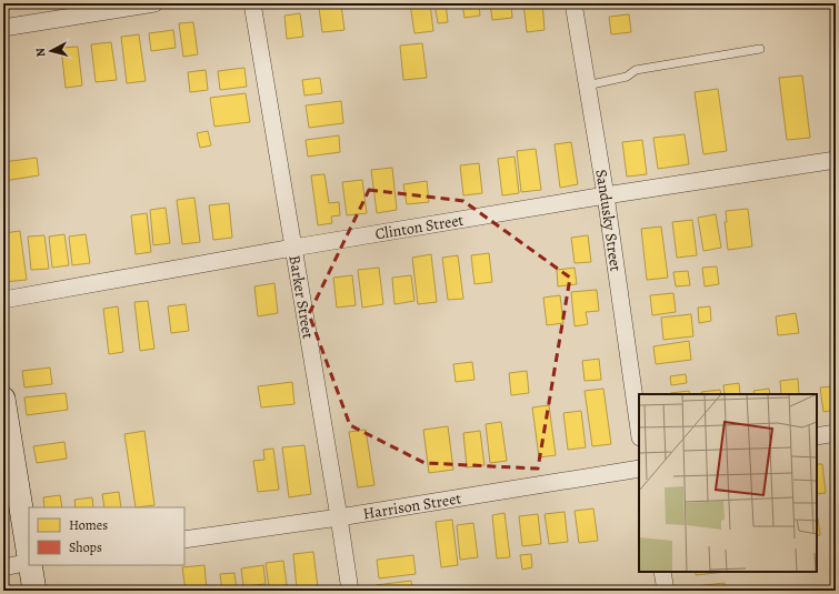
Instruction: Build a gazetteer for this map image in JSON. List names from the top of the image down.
{
  "streets": {
    "street": [
      "Sandusky Street",
      "Clinton Street",
      "Barker Street",
      "Harrison Street"
    ]
  },
  "crossings": [
    ["Sandusky Street", "Clinton Street"],
    ["Clinton Street", "Barker Street"],
    ["Barker Street", "Harrison Street"]
  ],
  "legend": ["Homes", "Shops"],
  "north": "left"
}
